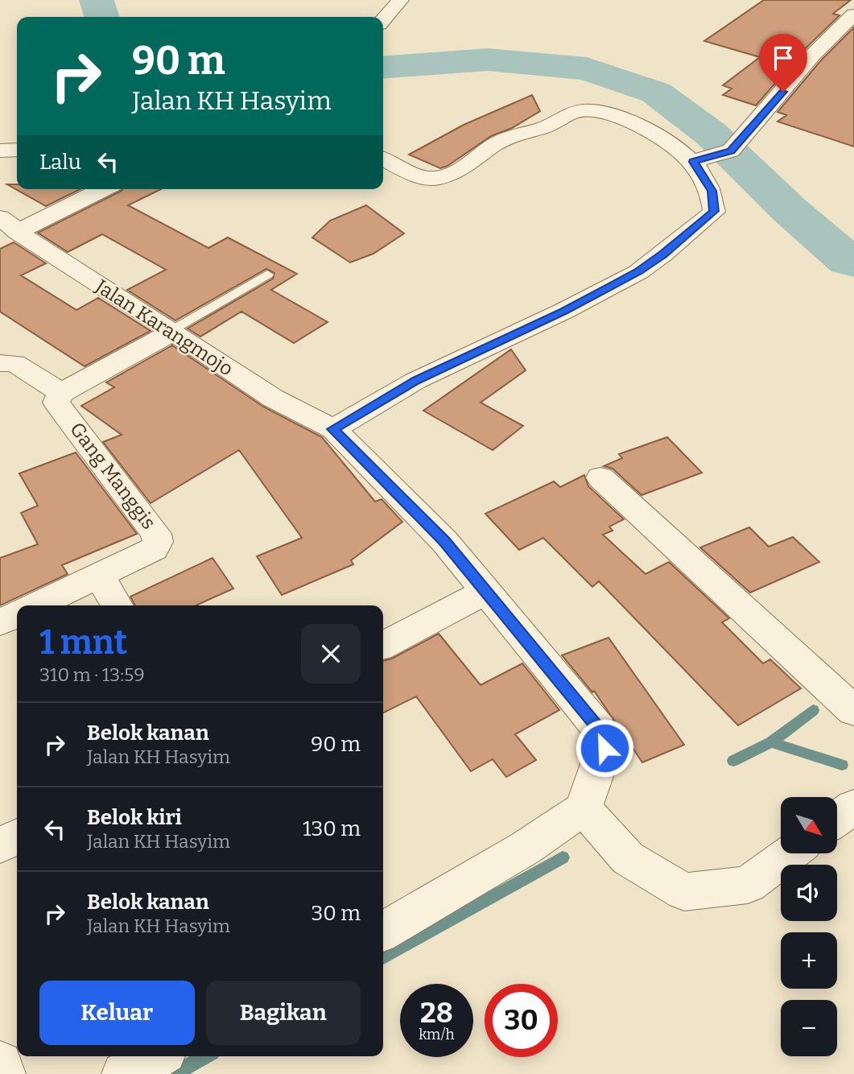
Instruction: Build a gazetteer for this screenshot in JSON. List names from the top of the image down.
{
  "streets": {
    "street": ["Jalan Karangmojo", "Gang Manggis"]
  },
  "north": "bottom right",
  "page": {
    "turn": ["90 m", "Jalan KH Hasyim"],
    "then": "Lalu",
    "heading": ["1 mnt", "310 m · 13:59"],
    "list": [
      {
        "name": "Belok kanan",
        "note": "Jalan KH Hasyim",
        "value": "90 m"
      },
      {
        "name": "Belok kiri",
        "note": "Jalan KH Hasyim",
        "value": "130 m"
      },
      {
        "name": "Belok kanan",
        "note": "Jalan KH Hasyim",
        "value": "30 m"
      }
    ],
    "map_buttons": ["+", "−"],
    "buttons": ["Keluar", "Bagikan"],
    "speed": "28 km/h",
    "limit": "30"
  }
}
